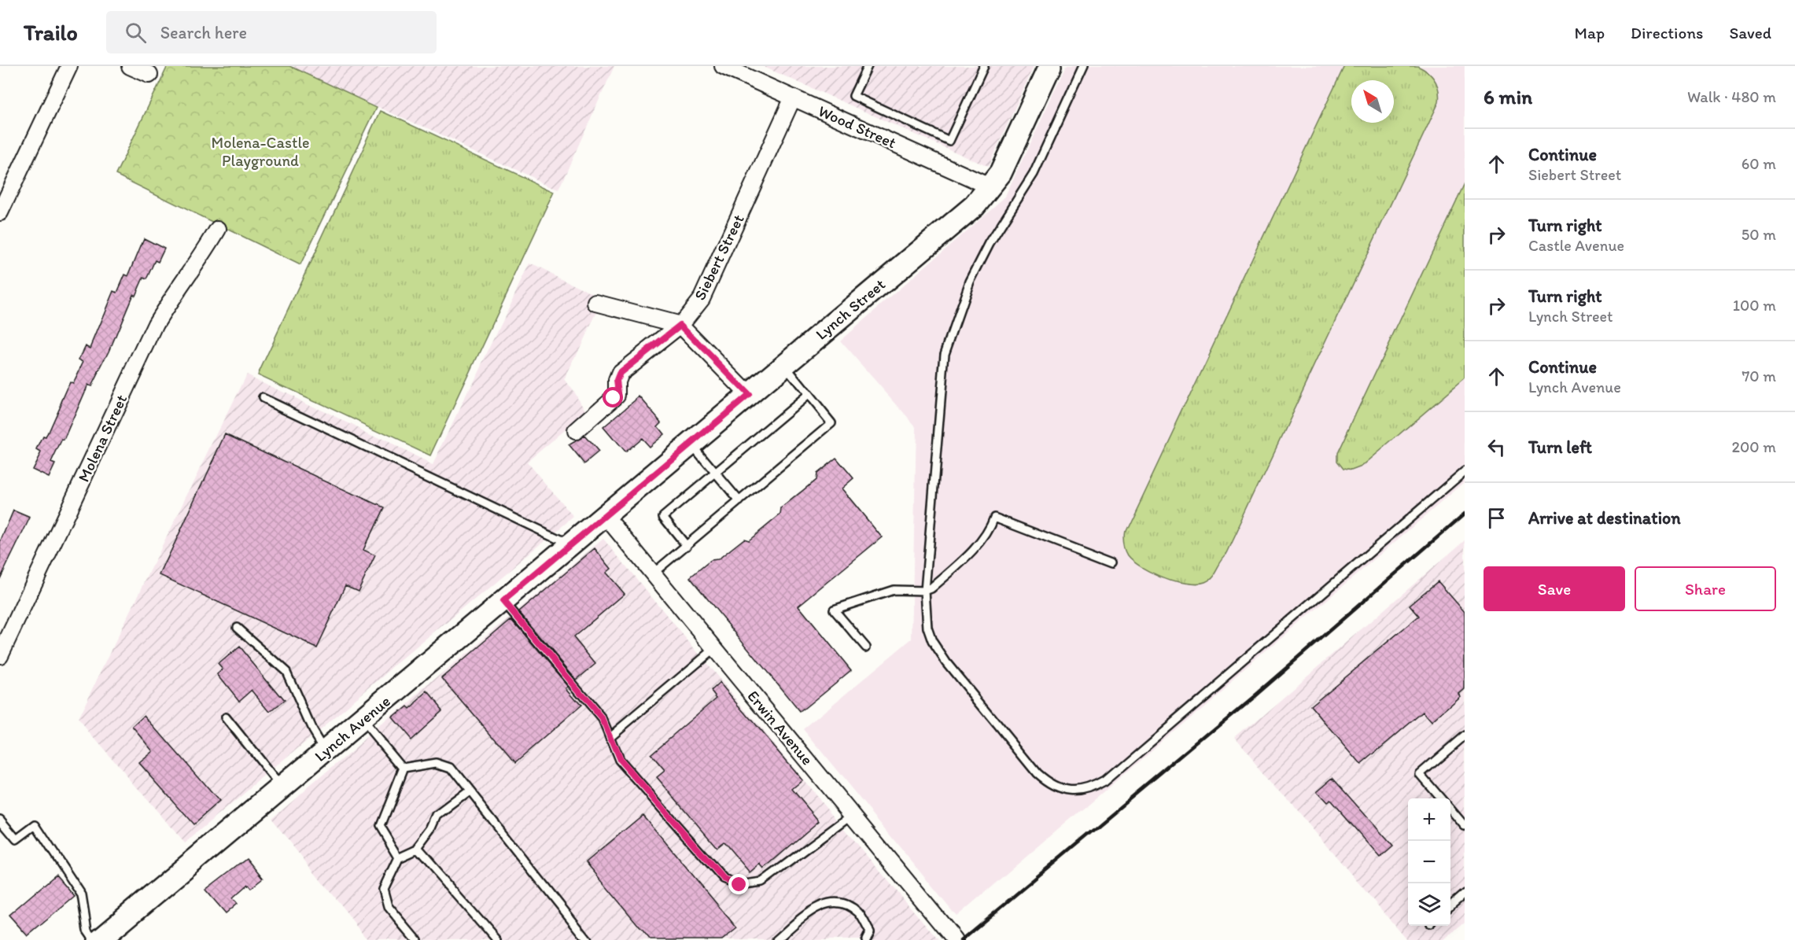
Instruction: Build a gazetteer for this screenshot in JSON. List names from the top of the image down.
{
  "streets": {
    "street": [
      "Wood Street",
      "Siebert Street",
      "Lynch Street",
      "Molena Street",
      "Erwin Avenue",
      "Lynch Avenue"
    ]
  },
  "crossings": [
    ["Wood Street", "Siebert Street"],
    ["Wood Street", "Lynch Street"],
    ["Lynch Street", "Erwin Avenue"],
    ["Lynch Street", "Lynch Avenue"],
    ["Erwin Avenue", "Lynch Avenue"]
  ],
  "parks": ["Molena-Castle Playground"],
  "north": "top left",
  "page": {
    "header": "Trailo",
    "search": "Search here",
    "nav": ["Map", "Directions", "Saved"],
    "heading": ["6 min", "Walk · 480 m"],
    "list": [
      ["Continue", "Siebert Street", "60 m"],
      ["Turn right", "Castle Avenue", "50 m"],
      ["Turn right", "Lynch Street", "100 m"],
      ["Continue", "Lynch Avenue", "70 m"],
      ["Turn left", "200 m"],
      "Arrive at destination"
    ],
    "buttons": ["Save", "Share"],
    "map_buttons": ["+", "−"]
  }
}
